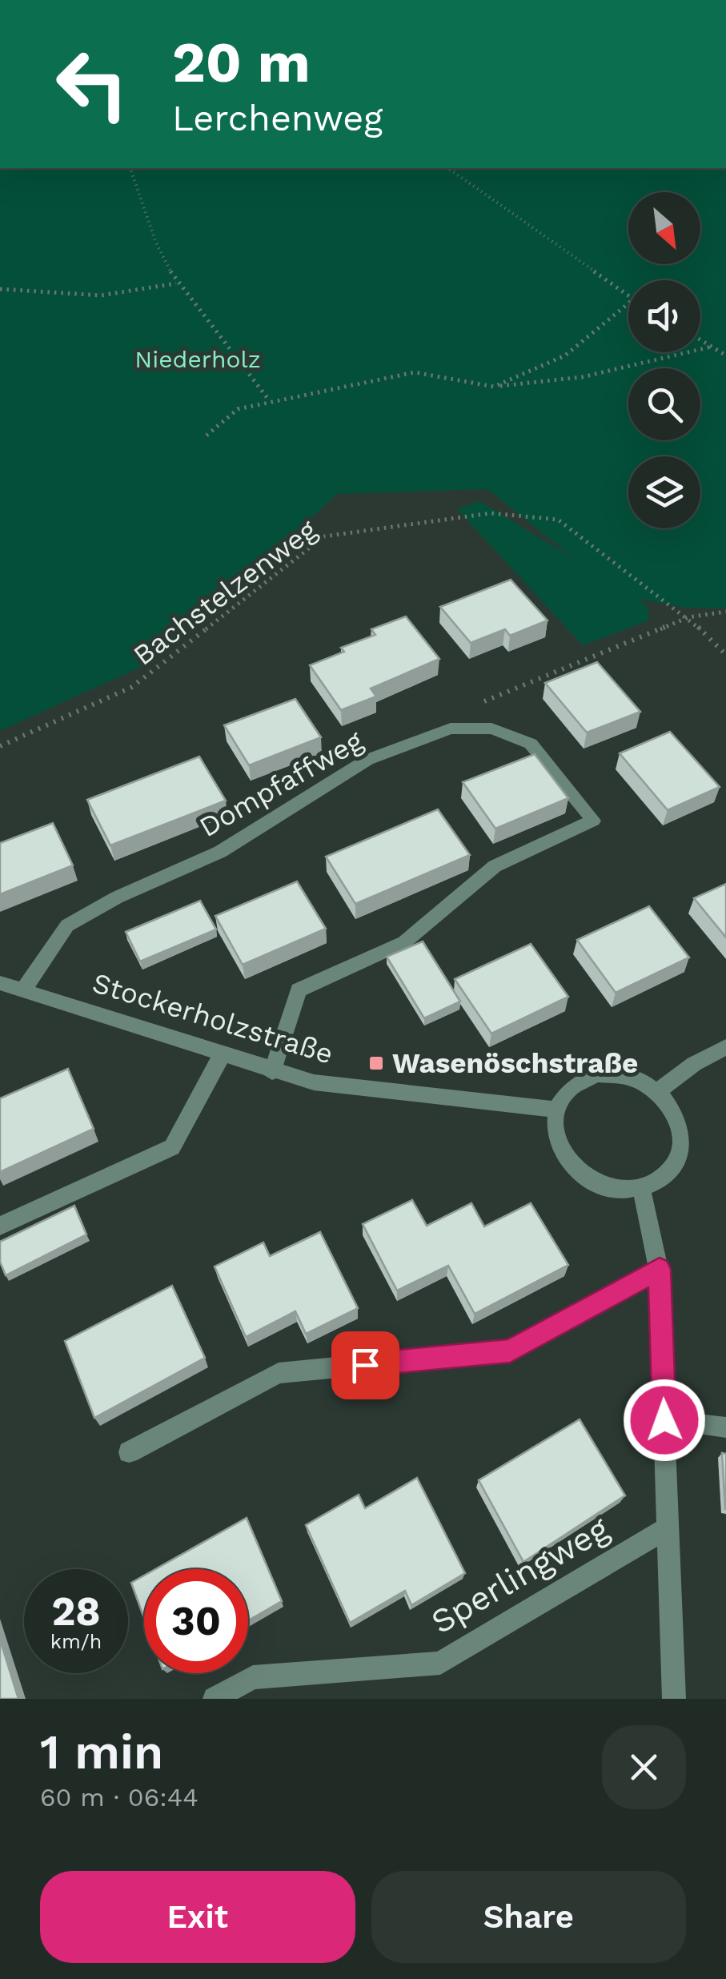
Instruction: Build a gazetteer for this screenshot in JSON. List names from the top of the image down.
{
  "streets": {
    "street": ["Dompfaffweg", "Stockerholzstraße", "Sperlingweg"],
    "path": ["Bachstelzenweg"]
  },
  "crossings": [
    ["Dompfaffweg", "Stockerholzstraße"]
  ],
  "parks": ["Niederholz"],
  "places": {
    "transit": ["Wasenöschstraße"]
  },
  "north": "bottom right",
  "page": {
    "turn": ["20 m", "Lerchenweg"],
    "speed": "28 km/h",
    "limit": "30",
    "heading": ["1 min", "60 m · 06:44"],
    "buttons": ["Exit", "Share"]
  }
}
